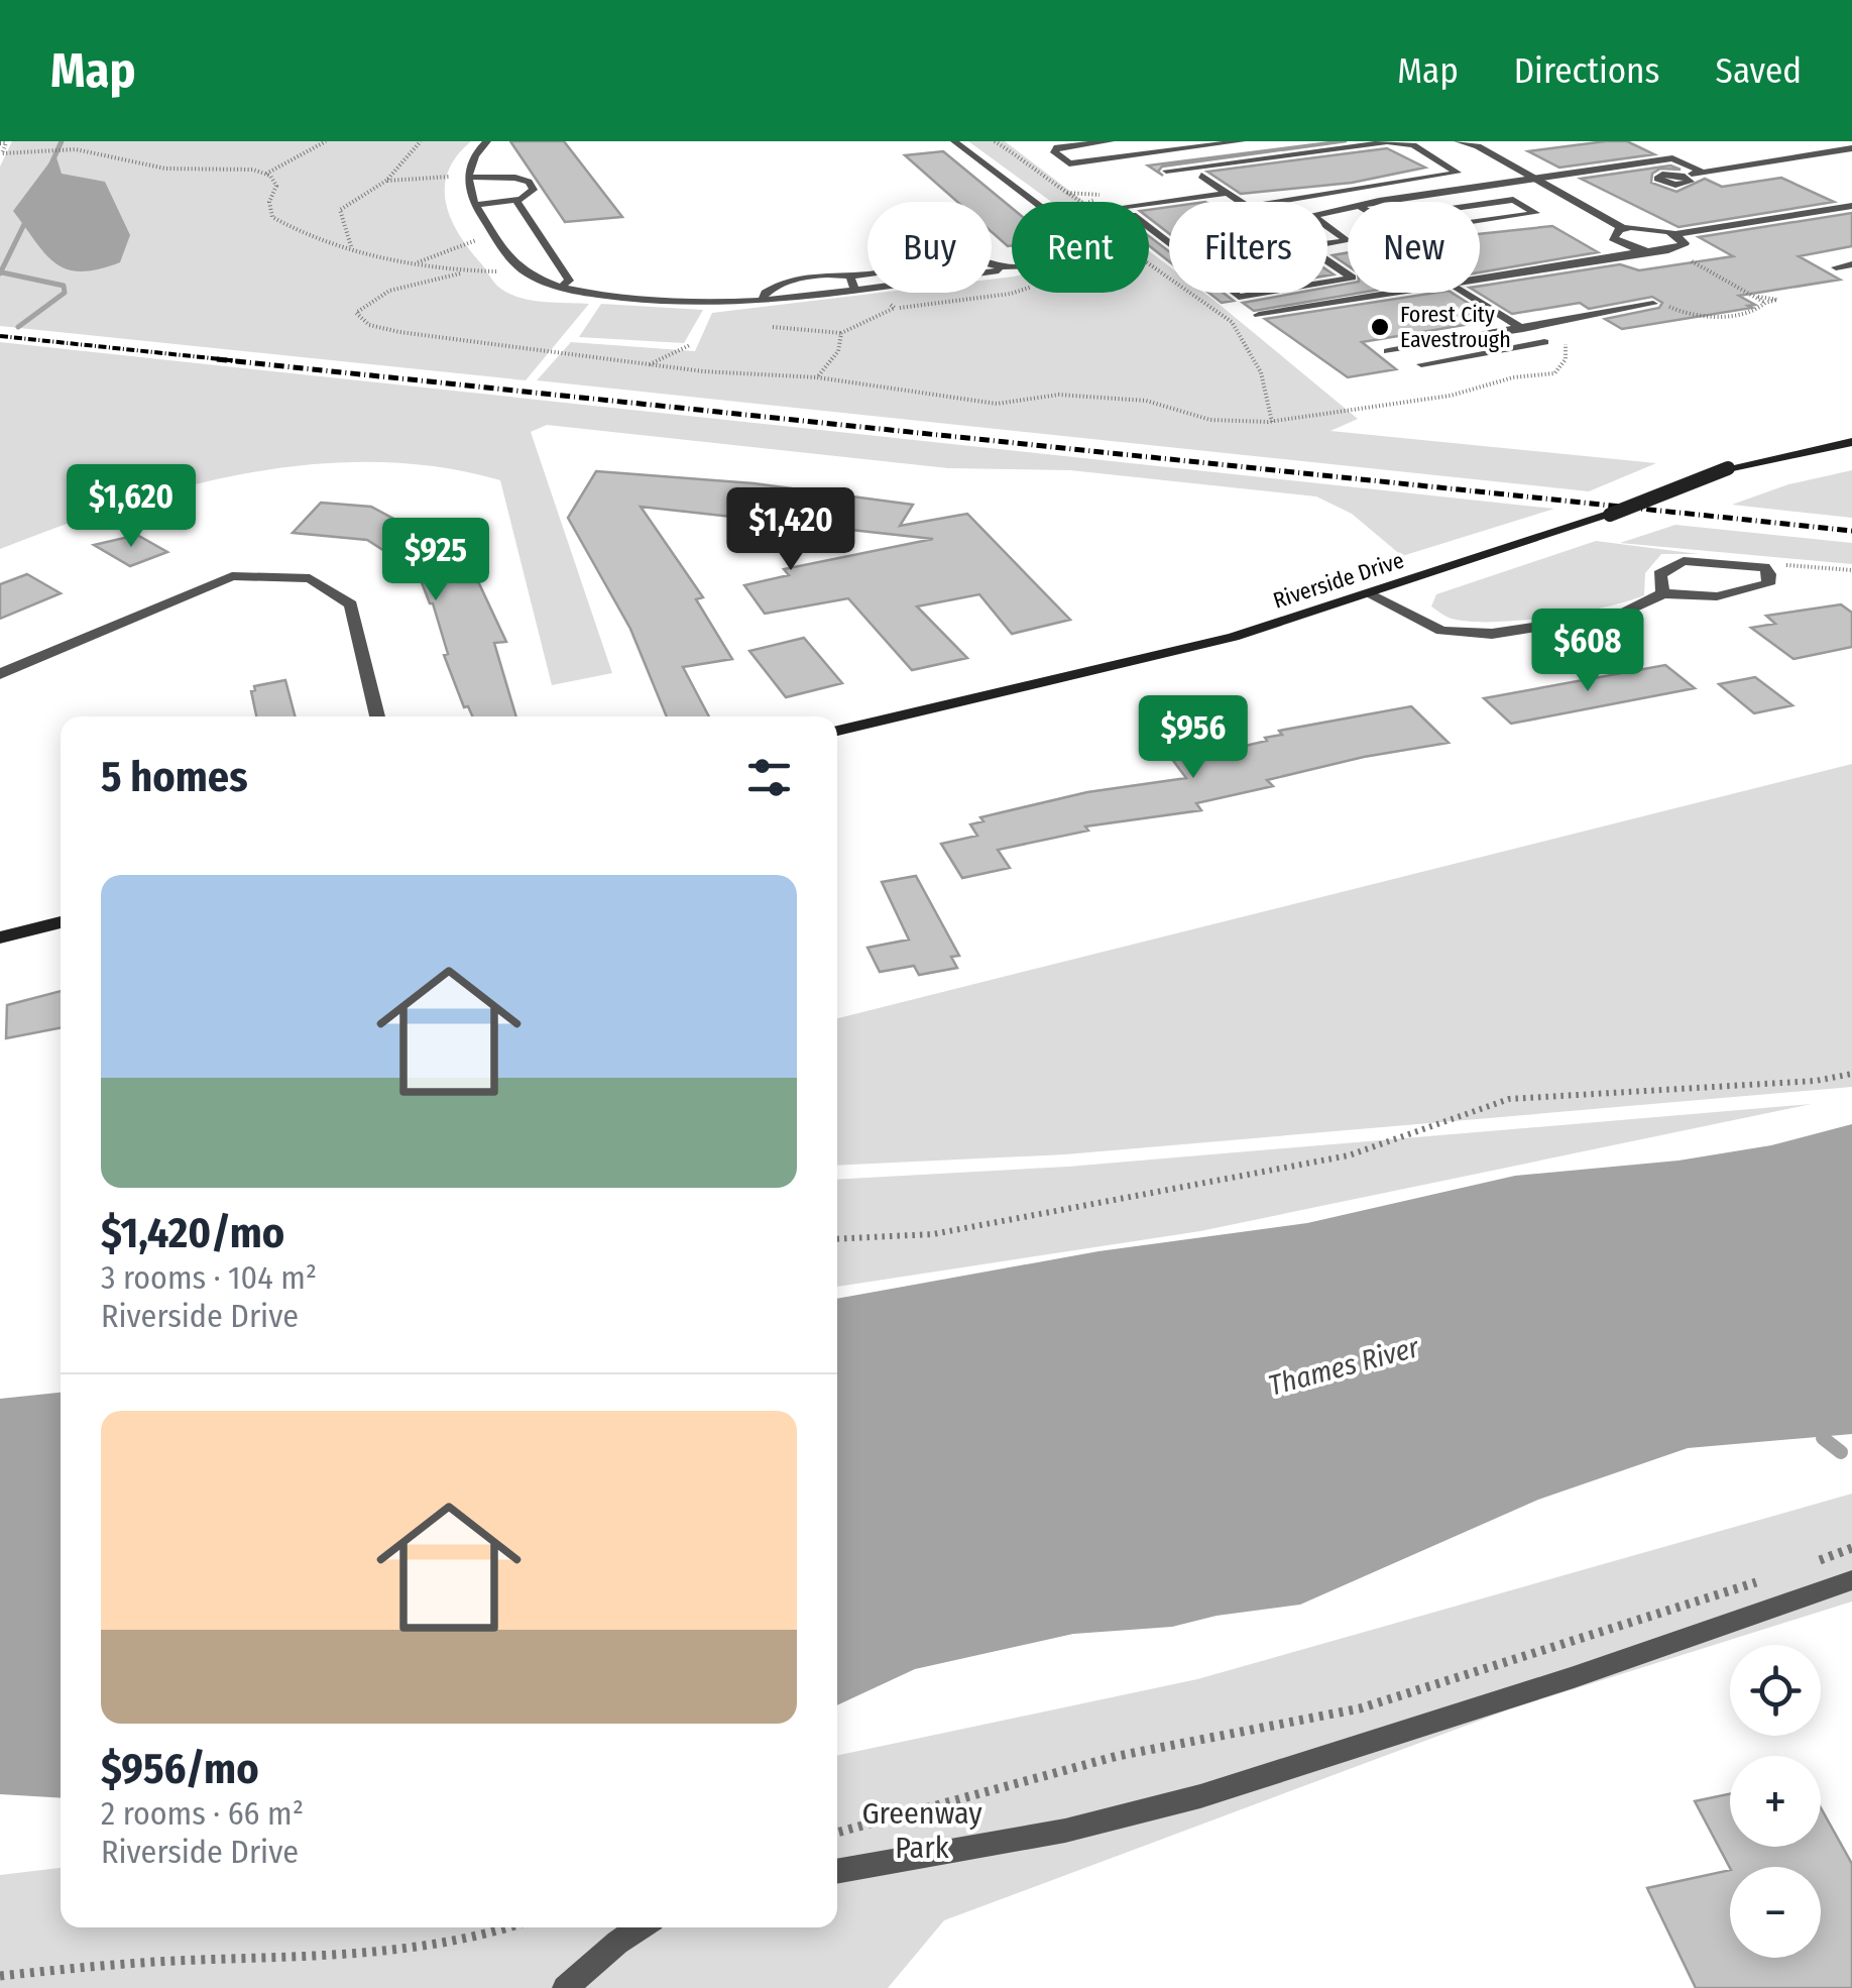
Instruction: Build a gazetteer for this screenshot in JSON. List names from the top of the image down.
{
  "streets": {
    "main road": ["Riverside Drive"]
  },
  "water": ["Thames River"],
  "parks": ["Greenway Park"],
  "places": ["Forest City Eavestrough"],
  "page": {
    "header": "Map",
    "nav": ["Map", "Directions", "Saved"],
    "chip": [
      "Buy",
      "Rent",
      "Filters",
      "New"
    ],
    "price": [
      "$1,620",
      "$1,420",
      "$925",
      "$608",
      "$956"
    ],
    "heading": "5 homes",
    "list": [
      {
        "name": "$1,420/mo",
        "note": "3 rooms · 104 m² · Riverside Drive"
      },
      {
        "name": "$956/mo",
        "note": "2 rooms · 66 m² · Riverside Drive"
      }
    ],
    "map_buttons": ["+", "−"]
  }
}
